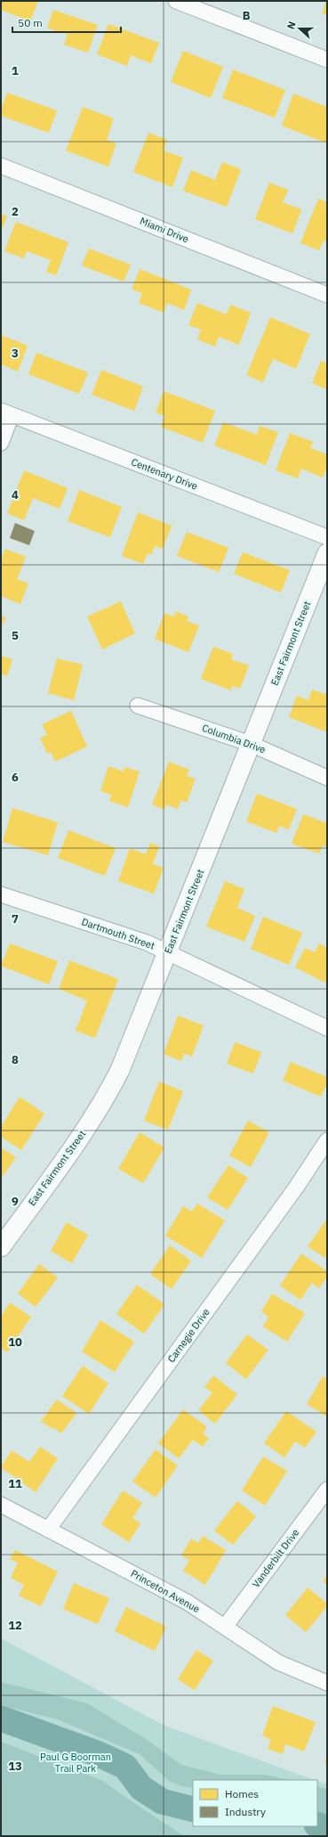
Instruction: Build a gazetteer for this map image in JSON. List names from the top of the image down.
{
  "streets": {
    "street": [
      "Miami Drive",
      "Centenary Drive",
      "East Fairmont Street",
      "Columbia Drive",
      "Dartmouth Street",
      "Carnegie Drive",
      "Vanderbilt Drive",
      "Princeton Avenue"
    ]
  },
  "crossings": [
    ["East Fairmont Street", "Columbia Drive"],
    ["East Fairmont Street", "Dartmouth Street"],
    ["Carnegie Drive", "Princeton Avenue"],
    ["Vanderbilt Drive", "Princeton Avenue"]
  ],
  "parks": ["Paul G Boorman Trail Park"],
  "legend": ["Homes", "Industry"],
  "scale_bar": "50 m",
  "north": "left",
  "grid": {
    "columns": ["B"],
    "rows": [
      "1",
      "2",
      "3",
      "4",
      "5",
      "6",
      "7",
      "8",
      "9",
      "10",
      "11",
      "12",
      "13"
    ]
  }
}
